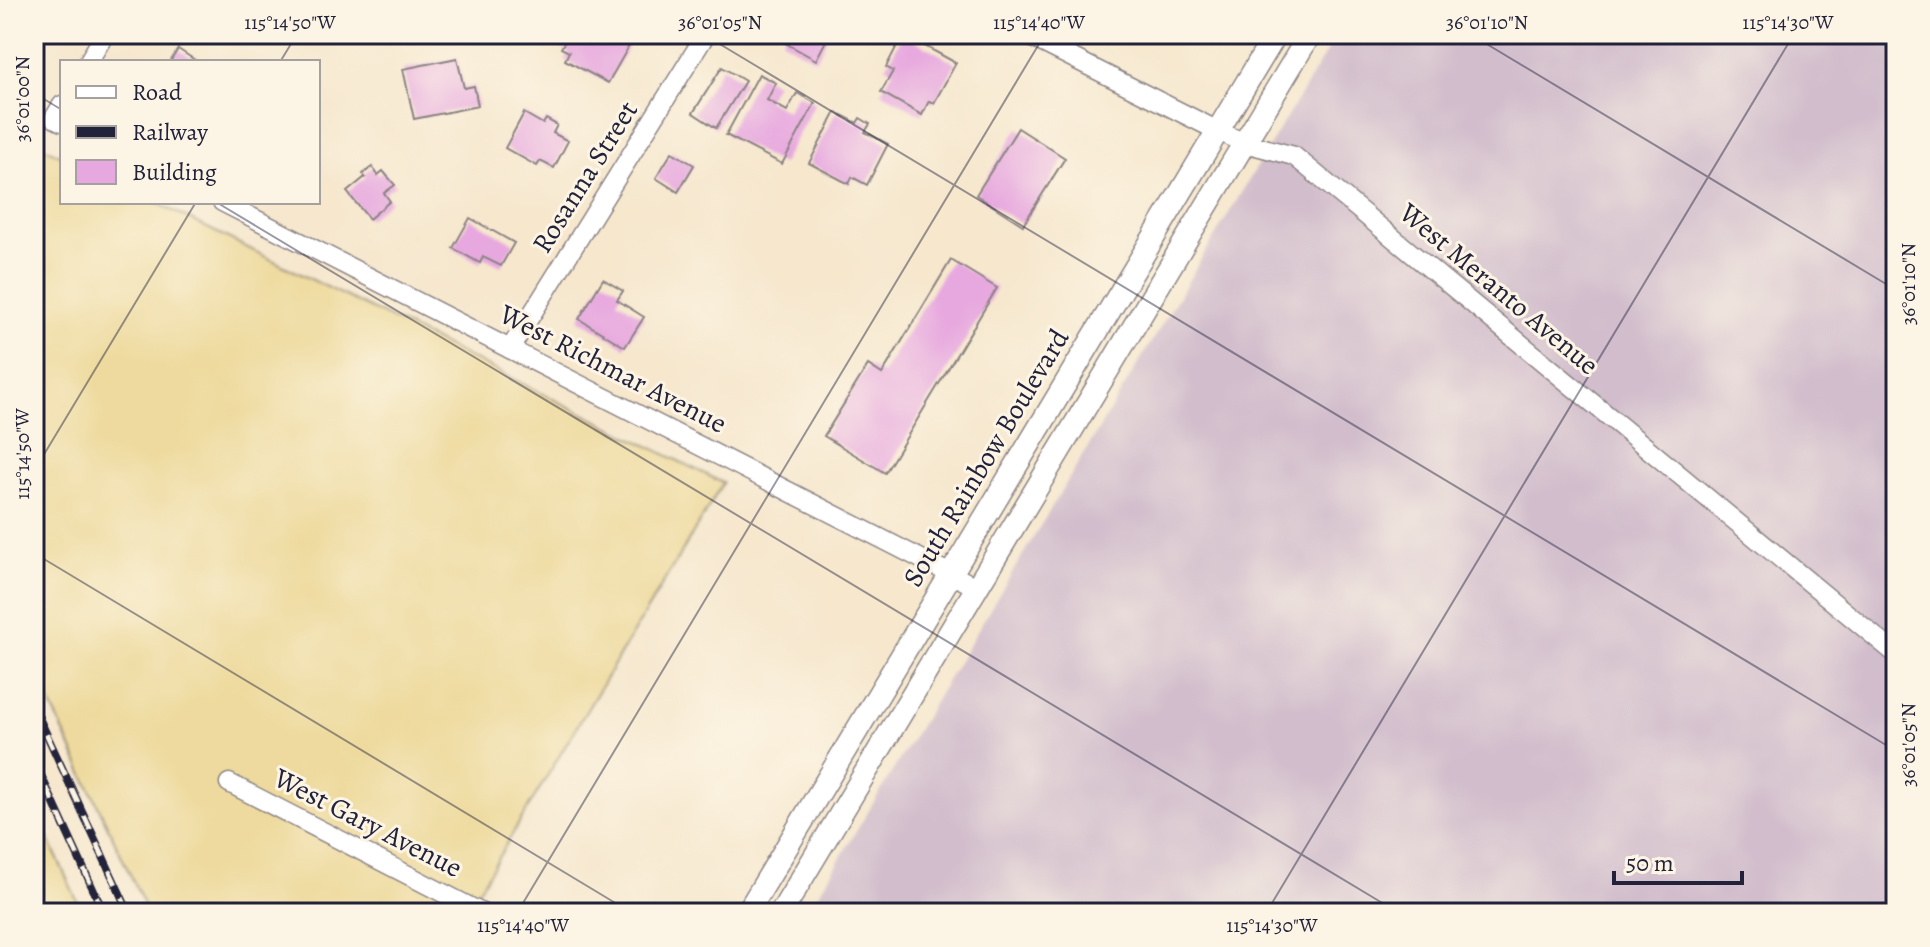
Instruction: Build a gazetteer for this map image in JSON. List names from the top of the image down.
{
  "streets": {
    "main road": ["South Rainbow Boulevard"],
    "street": [
      "Rosanna Street",
      "West Meranto Avenue",
      "West Richmar Avenue",
      "West Gary Avenue"
    ]
  },
  "crossings": [
    ["Rosanna Street", "West Richmar Avenue"],
    ["West Meranto Avenue", "South Rainbow Boulevard"],
    ["West Richmar Avenue", "South Rainbow Boulevard"]
  ],
  "legend": ["Road", "Railway", "Building"],
  "scale_bar": "50 m",
  "coordinates": [
    "115°14'50\"W",
    "36°01'05\"N",
    "115°14'40\"W",
    "36°01'10\"N",
    "115°14'30\"W",
    "36°01'00\"N"
  ]
}
